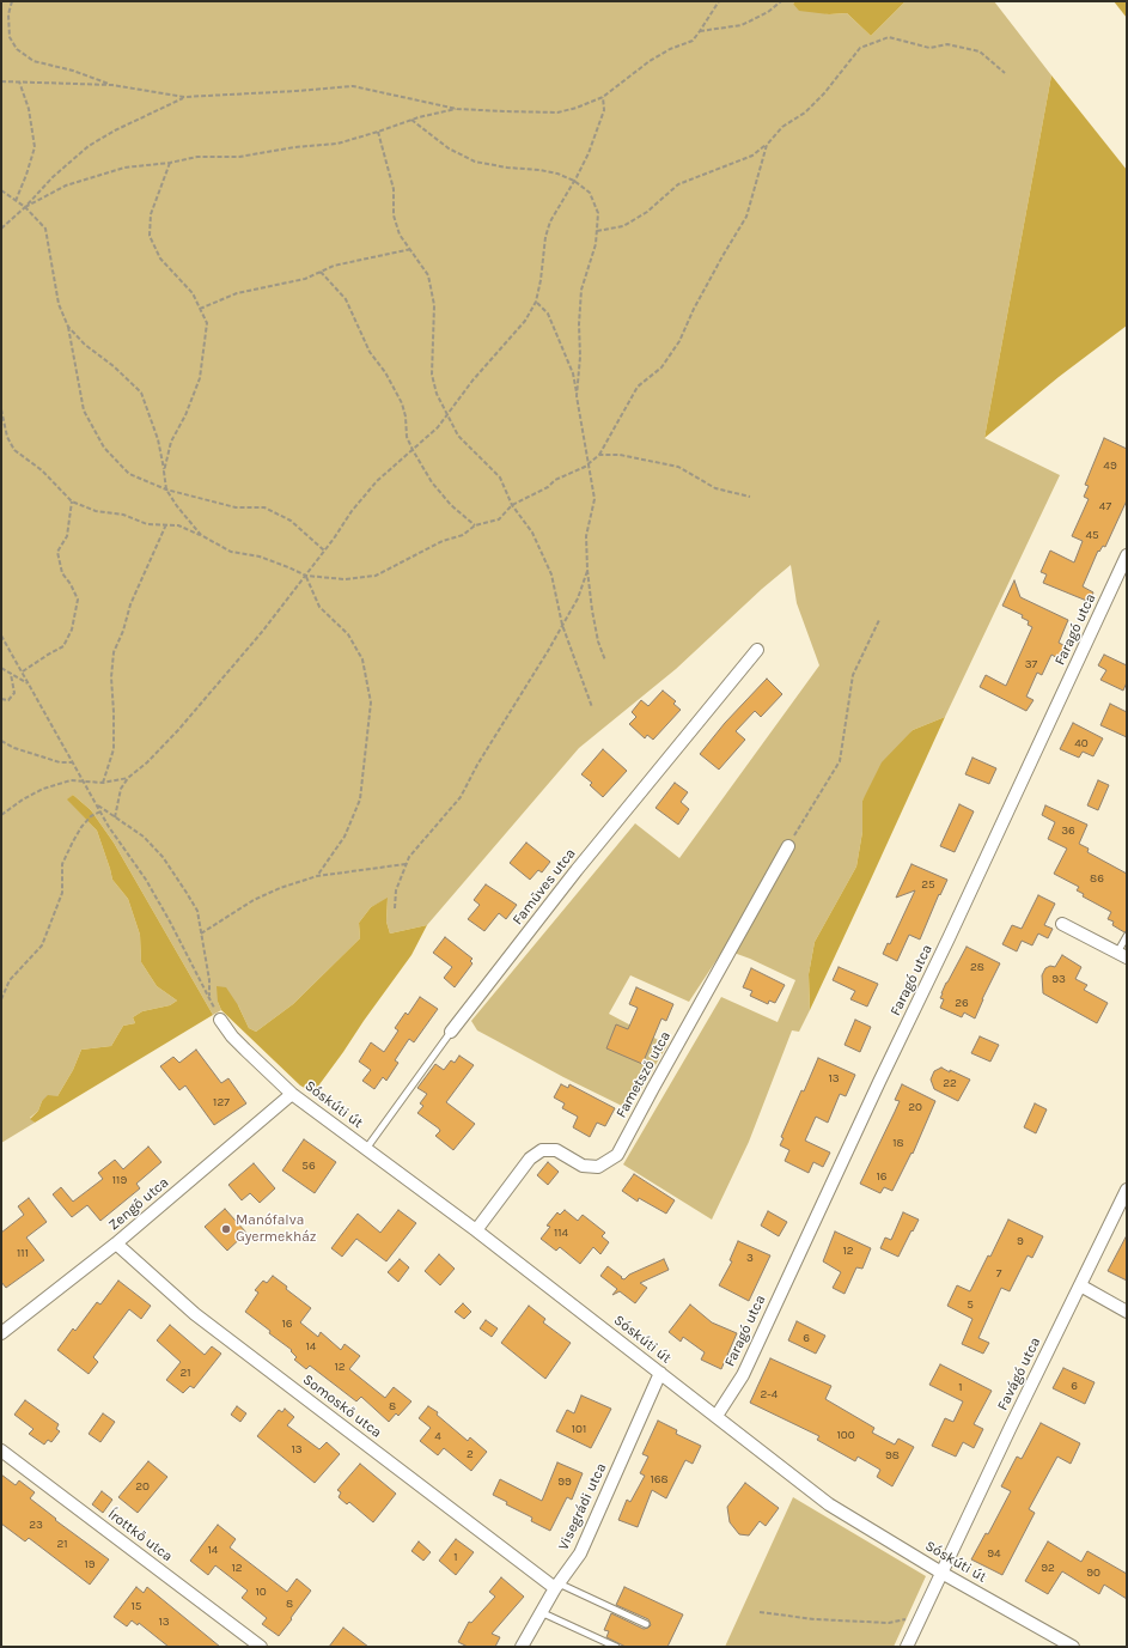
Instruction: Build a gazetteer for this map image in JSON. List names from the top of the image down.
{
  "streets": {
    "street": [
      "Faragó utca",
      "Faműves utca",
      "Fametsző utca",
      "Sóskúti út",
      "Zengő utca",
      "Favágó utca",
      "Somoskő utca",
      "Visegrádi utca",
      "Írottkő utca"
    ]
  },
  "crossings": [
    ["Faragó utca", "Sóskúti út"],
    ["Faműves utca", "Sóskúti út"],
    ["Fametsző utca", "Sóskúti út"],
    ["Sóskúti út", "Zengő utca"],
    ["Sóskúti út", "Favágó utca"],
    ["Sóskúti út", "Visegrádi utca"],
    ["Zengő utca", "Somoskő utca"],
    ["Somoskő utca", "Visegrádi utca"]
  ],
  "places": ["Manófalva Gyermekház"],
  "house_numbers": [
    "49",
    "47",
    "45",
    "37",
    "40",
    "36",
    "86",
    "25",
    "28",
    "93",
    "26",
    "13",
    "22",
    "127",
    "20",
    "18",
    "56",
    "16",
    "119",
    "114",
    "9",
    "12",
    "111",
    "3",
    "7",
    "5",
    "16",
    "6",
    "14",
    "12",
    "21",
    "6",
    "1",
    "2-4",
    "8",
    "101",
    "100",
    "4",
    "13",
    "2",
    "98",
    "168",
    "99",
    "20",
    "23",
    "21",
    "14",
    "94",
    "1",
    "19",
    "12",
    "92",
    "90",
    "10",
    "8",
    "15",
    "13"
  ]
}
